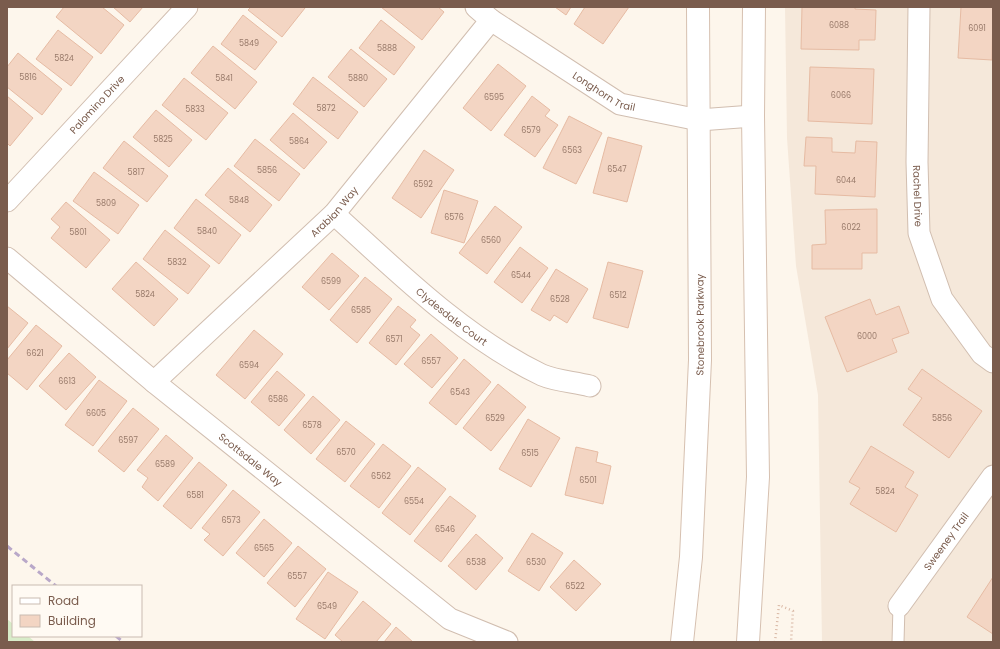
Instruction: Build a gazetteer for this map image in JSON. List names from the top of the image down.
{
  "streets": {
    "main road": ["Stonebrook Parkway"],
    "street": [
      "Longhorn Trail",
      "Palomino Drive",
      "Rachel Drive",
      "Arabian Way",
      "Clydesdale Court",
      "Scottsdale Way",
      "Sweeney Trail"
    ]
  },
  "crossings": [
    ["Longhorn Trail", "Arabian Way"],
    ["Longhorn Trail", "Stonebrook Parkway"],
    ["Arabian Way", "Clydesdale Court"],
    ["Arabian Way", "Scottsdale Way"]
  ],
  "house_numbers": [
    "6088",
    "6091",
    "5849",
    "5888",
    "5824",
    "5816",
    "5841",
    "5880",
    "6066",
    "6595",
    "5872",
    "5833",
    "6579",
    "5825",
    "5864",
    "6563",
    "6547",
    "5856",
    "5817",
    "6044",
    "6592",
    "5848",
    "5809",
    "6576",
    "6022",
    "5840",
    "5801",
    "6560",
    "5832",
    "6544",
    "6599",
    "5824",
    "6512",
    "6528",
    "6585",
    "6000",
    "6571",
    "6621",
    "6557",
    "6594",
    "6613",
    "6543",
    "6586",
    "6605",
    "6529",
    "5856",
    "6578",
    "6597",
    "6570",
    "6515",
    "6589",
    "6562",
    "6501",
    "5824",
    "6581",
    "6554",
    "6573",
    "6546",
    "6565",
    "6538",
    "6530",
    "6557",
    "6522",
    "6549"
  ],
  "legend": ["Road", "Building"]
}
